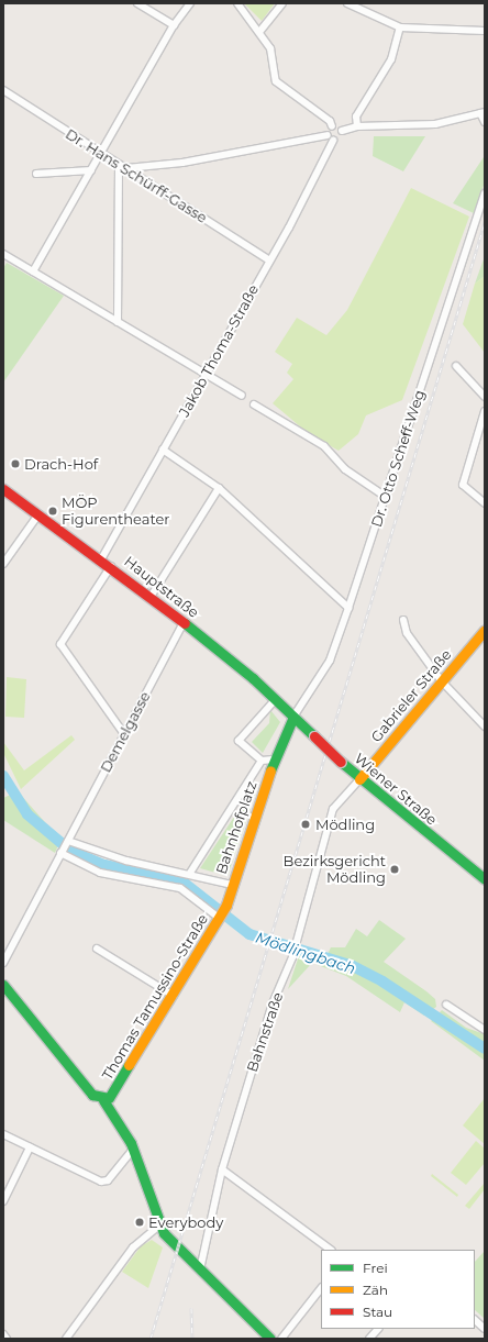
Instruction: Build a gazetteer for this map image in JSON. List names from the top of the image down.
{
  "streets": {
    "main road": [
      "Hauptstraße",
      "Gabrieler Straße",
      "Wiener Straße",
      "Bahnhofplatz",
      "Thomas Tamussino-Straße"
    ],
    "street": [
      "Dr. Hans Schürff-Gasse",
      "Jakob Thoma-Straße",
      "Dr. Otto Scheff-Weg",
      "Demelgasse",
      "Bahnstraße"
    ]
  },
  "crossings": [
    ["Dr. Hans Schürff-Gasse", "Jakob Thoma-Straße"],
    ["Jakob Thoma-Straße", "Hauptstraße"],
    ["Dr. Otto Scheff-Weg", "Hauptstraße"],
    ["Dr. Otto Scheff-Weg", "Wiener Straße"],
    ["Dr. Otto Scheff-Weg", "Bahnhofplatz"],
    ["Hauptstraße", "Demelgasse"],
    ["Hauptstraße", "Wiener Straße"],
    ["Hauptstraße", "Bahnhofplatz"],
    ["Gabrieler Straße", "Wiener Straße"],
    ["Gabrieler Straße", "Bahnstraße"],
    ["Wiener Straße", "Bahnhofplatz"],
    ["Wiener Straße", "Bahnstraße"],
    ["Bahnhofplatz", "Thomas Tamussino-Straße"]
  ],
  "water": ["Mödlingbach"],
  "places": [
    "Drach-Hof",
    "MÖP Figurentheater",
    "Mödling",
    "Bezirksgericht Mödling",
    "Everybody"
  ],
  "legend": ["Frei", "Zäh", "Stau"]
}
